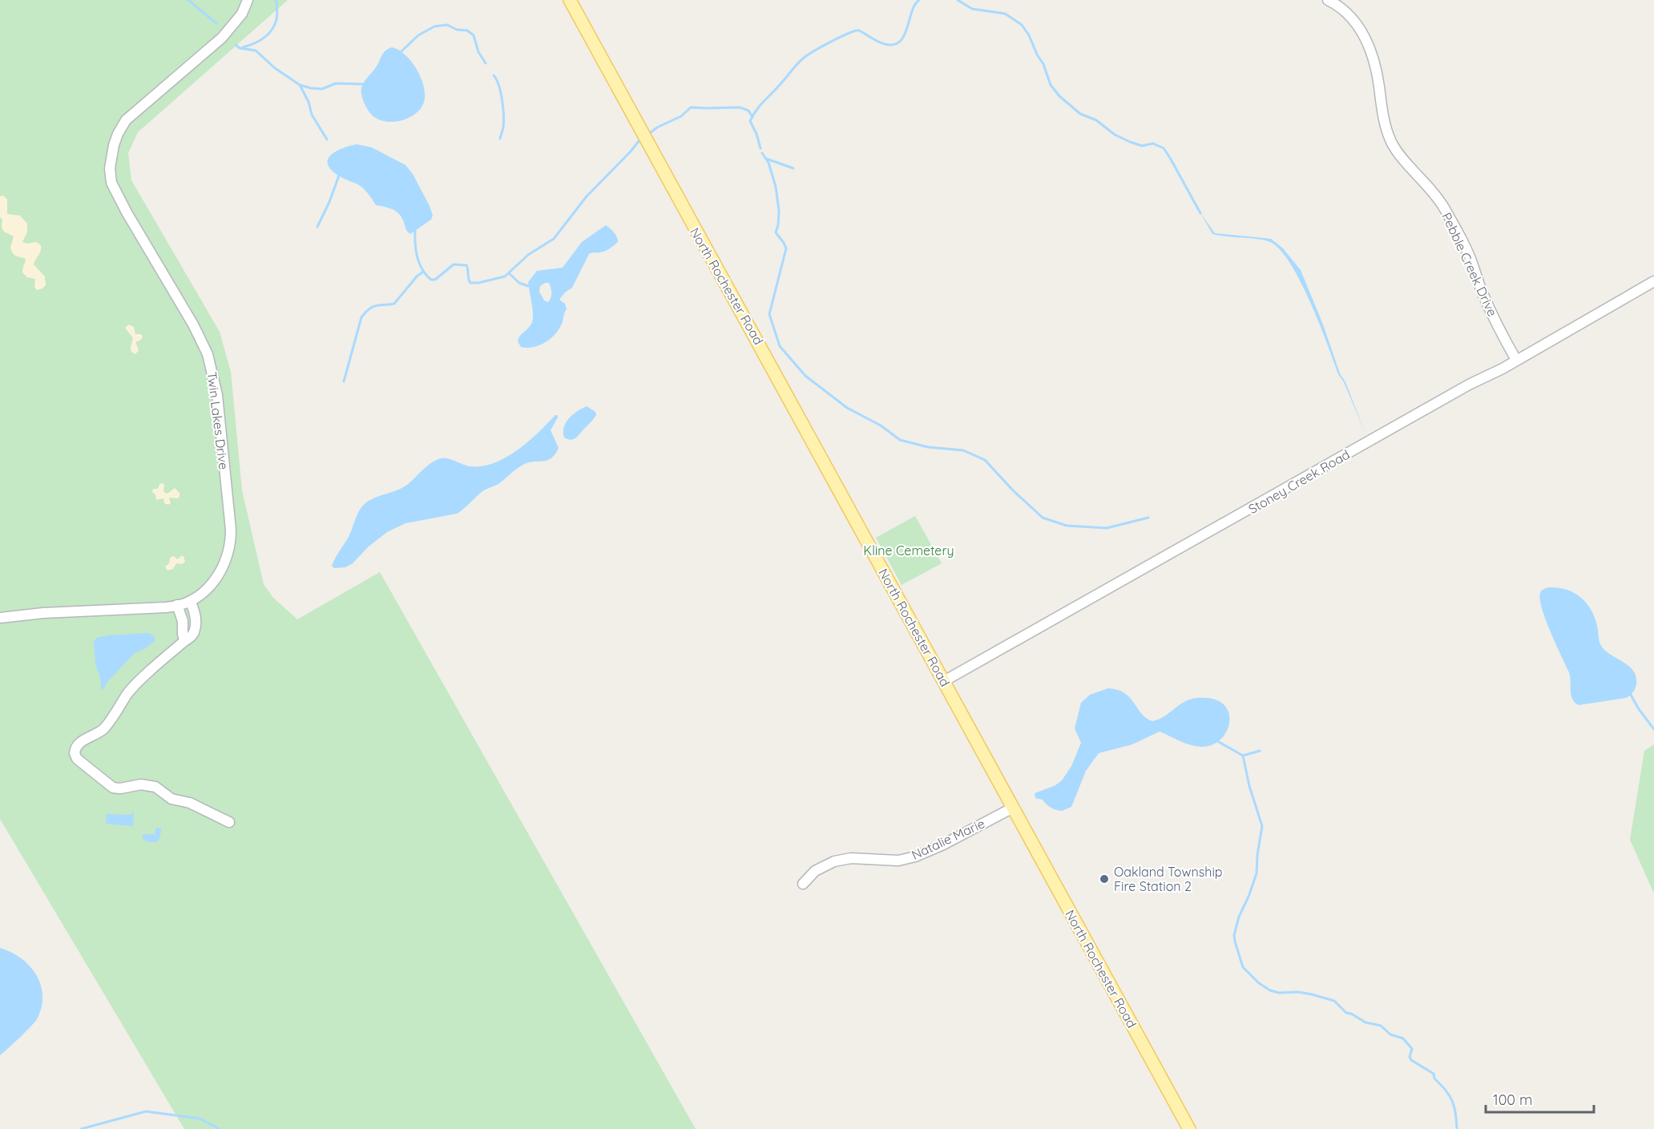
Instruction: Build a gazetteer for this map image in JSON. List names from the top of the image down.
{
  "streets": {
    "main road": ["North Rochester Road"],
    "street": [
      "Pebble Creek Drive",
      "Twin Lakes Drive",
      "Stoney Creek Road",
      "Natalie Marie"
    ]
  },
  "crossings": [
    ["Pebble Creek Drive", "Stoney Creek Road"],
    ["North Rochester Road", "Stoney Creek Road"],
    ["North Rochester Road", "Natalie Marie"]
  ],
  "parks": ["Kline Cemetery"],
  "places": ["Oakland Township Fire Station 2"],
  "scale_bar": "100 m"
}
